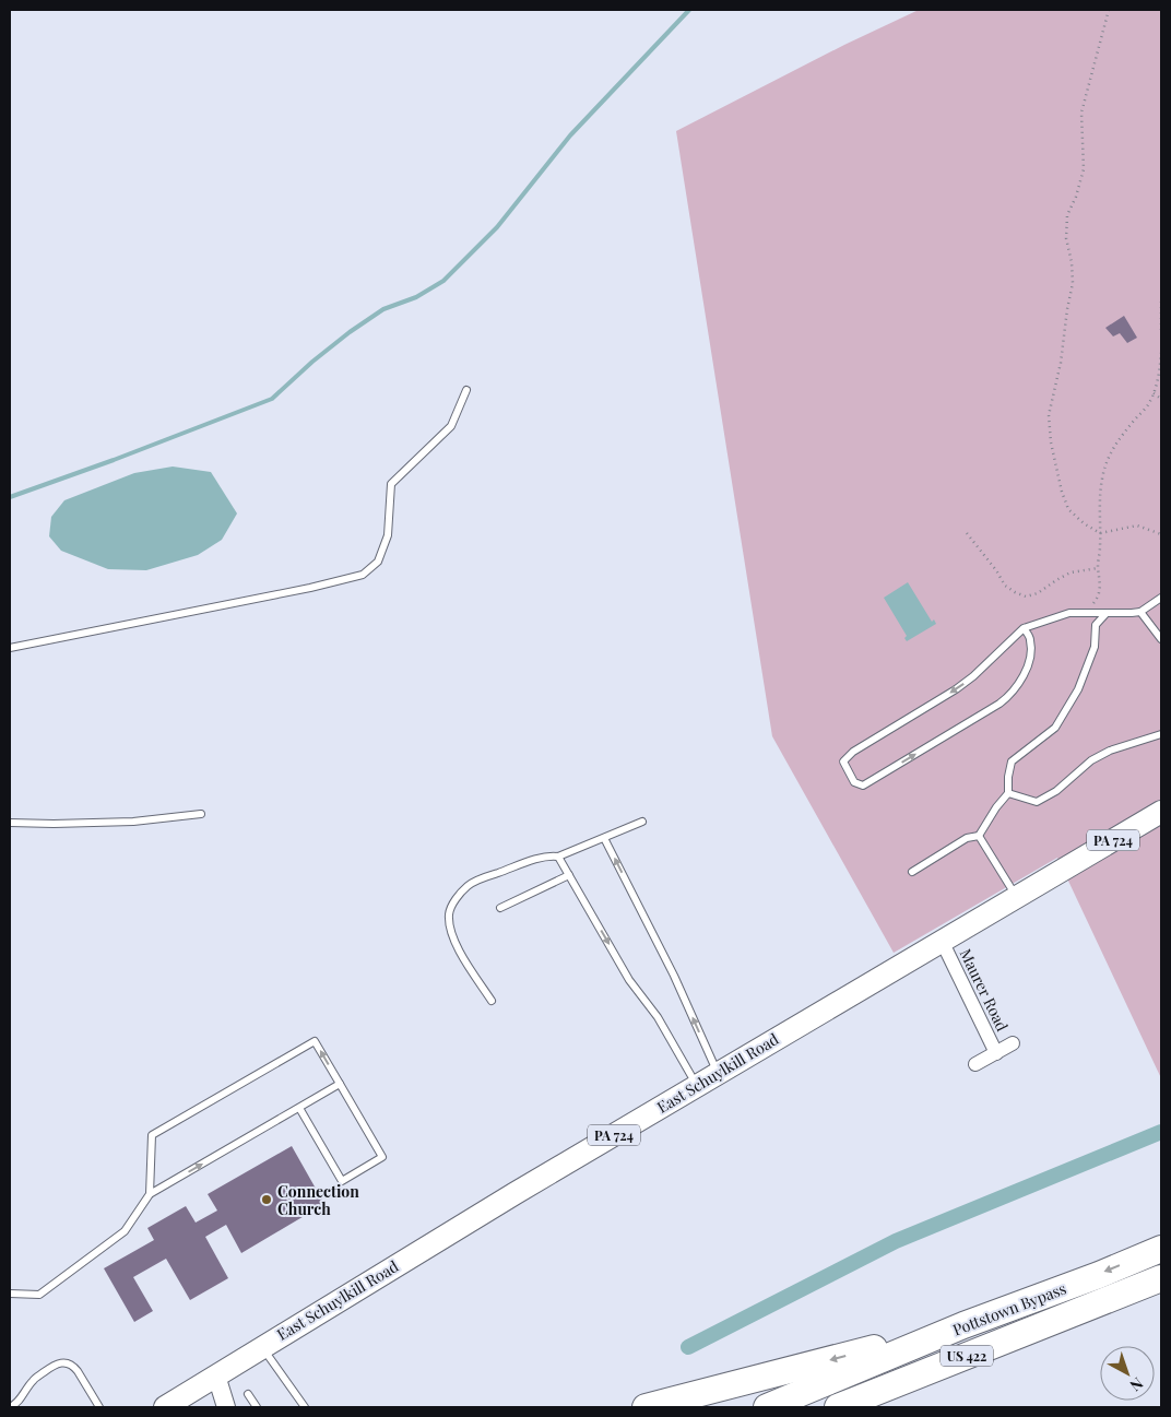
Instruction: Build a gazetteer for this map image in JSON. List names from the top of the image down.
{
  "streets": {
    "highway": ["Pottstown Bypass", "US 422"],
    "main road": ["PA 724", "East Schuylkill Road"],
    "street": ["Maurer Road"]
  },
  "crossings": [
    ["Maurer Road", "East Schuylkill Road"]
  ],
  "places": ["Connection Church"],
  "north": "bottom right"
}
